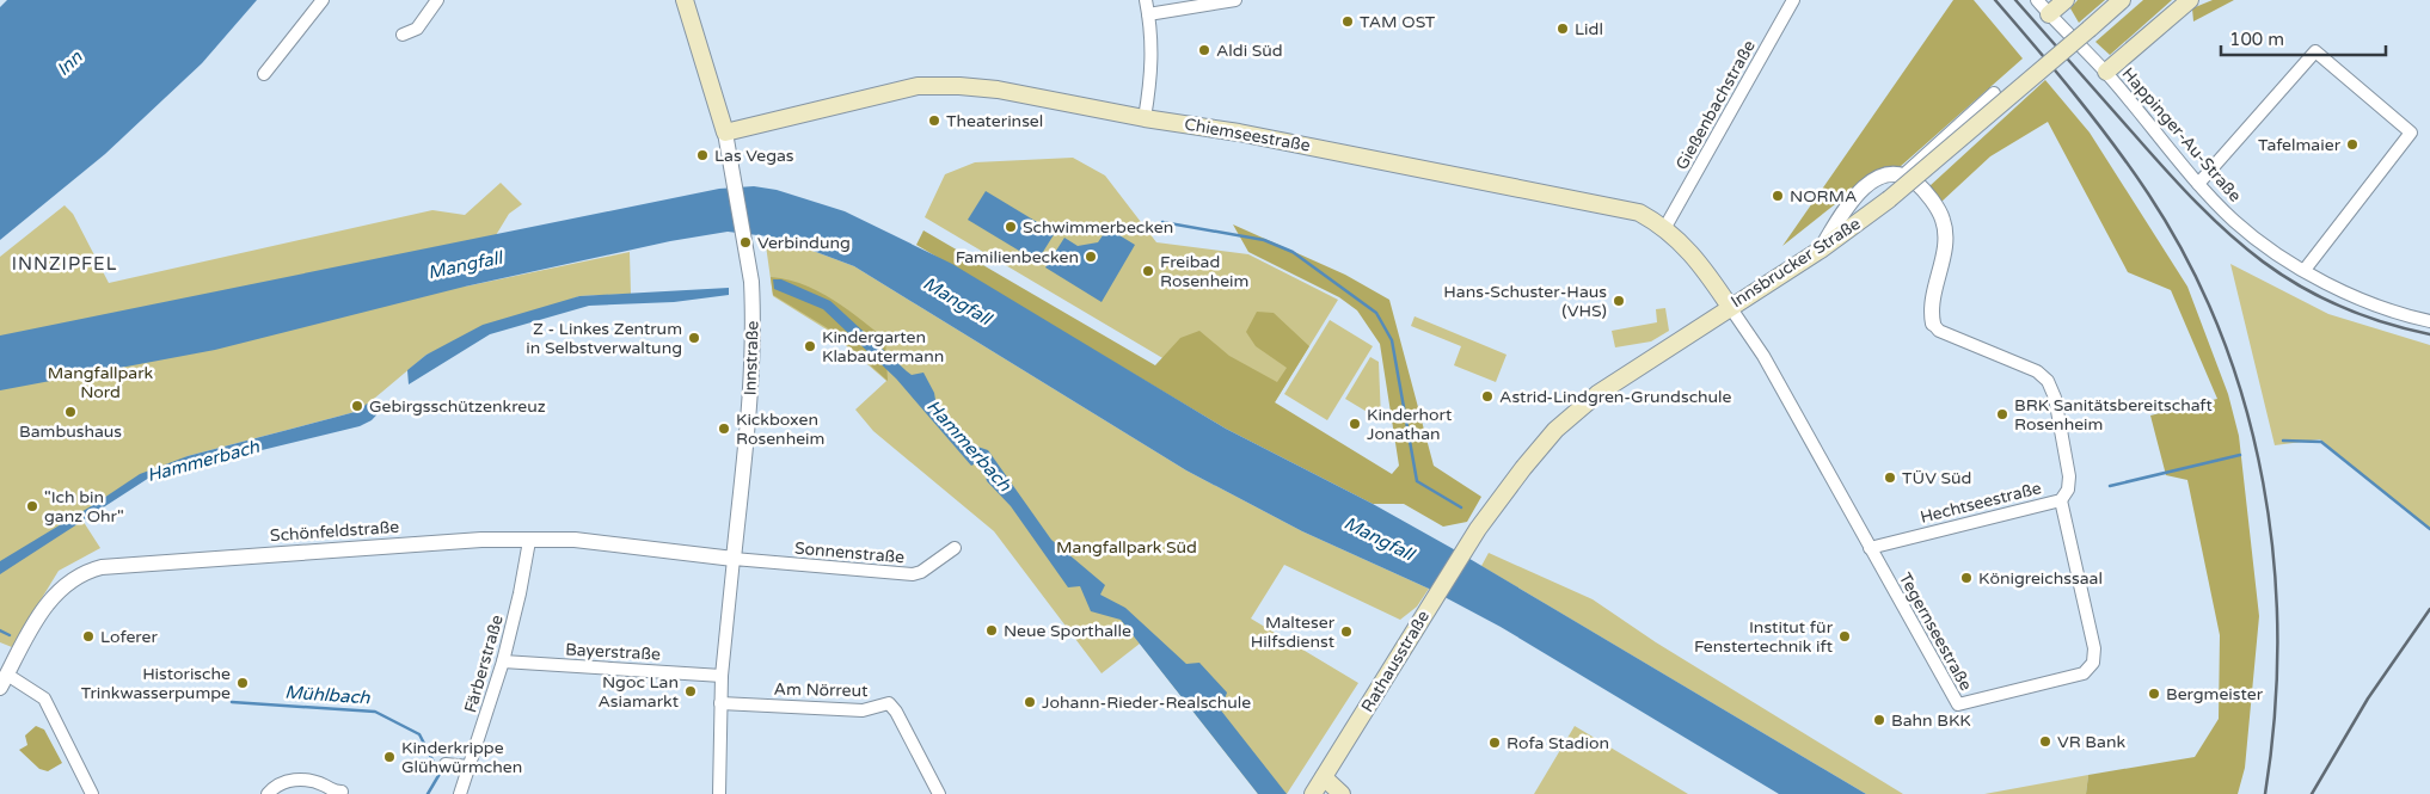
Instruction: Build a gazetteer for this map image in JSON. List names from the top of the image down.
{
  "streets": {
    "main road": [
      "Chiemseestraße",
      "Innsbrucker Straße",
      "Innstraße",
      "Rathausstraße"
    ],
    "street": [
      "Gießenbachstraße",
      "Happinger-Au-Straße",
      "Hechtseestraße",
      "Schönfeldstraße",
      "Sonnenstraße",
      "Tegernseestraße",
      "Bayerstraße",
      "Färberstraße",
      "Am Nörreut"
    ]
  },
  "crossings": [
    ["Gießenbachstraße", "Chiemseestraße"],
    ["Chiemseestraße", "Innsbrucker Straße"],
    ["Chiemseestraße", "Innstraße"],
    ["Chiemseestraße", "Tegernseestraße"],
    ["Innsbrucker Straße", "Tegernseestraße"],
    ["Innsbrucker Straße", "Rathausstraße"],
    ["Innstraße", "Schönfeldstraße"],
    ["Innstraße", "Sonnenstraße"],
    ["Innstraße", "Bayerstraße"],
    ["Innstraße", "Am Nörreut"],
    ["Hechtseestraße", "Tegernseestraße"],
    ["Schönfeldstraße", "Sonnenstraße"],
    ["Schönfeldstraße", "Färberstraße"],
    ["Bayerstraße", "Färberstraße"]
  ],
  "districts": ["INNZIPFEL"],
  "water": [
    "Inn",
    "Mangfall",
    "Hammerbach",
    "Mühlbach"
  ],
  "parks": ["Mangfallpark Nord", "Mangfallpark Süd"],
  "places": [
    "TAM OST",
    "Lidl",
    "Aldi Süd",
    "Theaterinsel",
    "Tafelmaier",
    "Las Vegas",
    "NORMA",
    "Schwimmerbecken",
    "Verbindung",
    "Familienbecken",
    "Freibad Rosenheim",
    "Hans-Schuster-Haus (VHS)",
    "Z - Linkes Zentrum in Selbstverwaltung",
    "Kindergarten Klabautermann",
    "Astrid-Lindgren-Grundschule",
    "Gebirgsschützenkreuz",
    "Bambushaus",
    "BRK Sanitätsbereitschaft Rosenheim",
    "Kinderhort Jonathan",
    "Kickboxen Rosenheim",
    "TÜV Süd",
    "\"Ich bin ganz Ohr\"",
    "Königreichssaal",
    "Neue Sporthalle",
    "Malteser Hilfsdienst",
    "Loferer",
    "Institut für Fenstertechnik ift",
    "Historische Trinkwasserpumpe",
    "Ngoc Lan Asiamarkt",
    "Bergmeister",
    "Johann-Rieder-Realschule",
    "Bahn BKK",
    "VR Bank",
    "Rofa Stadion",
    "Kinderkrippe Glühwürmchen"
  ],
  "scale_bar": "100 m"
}
